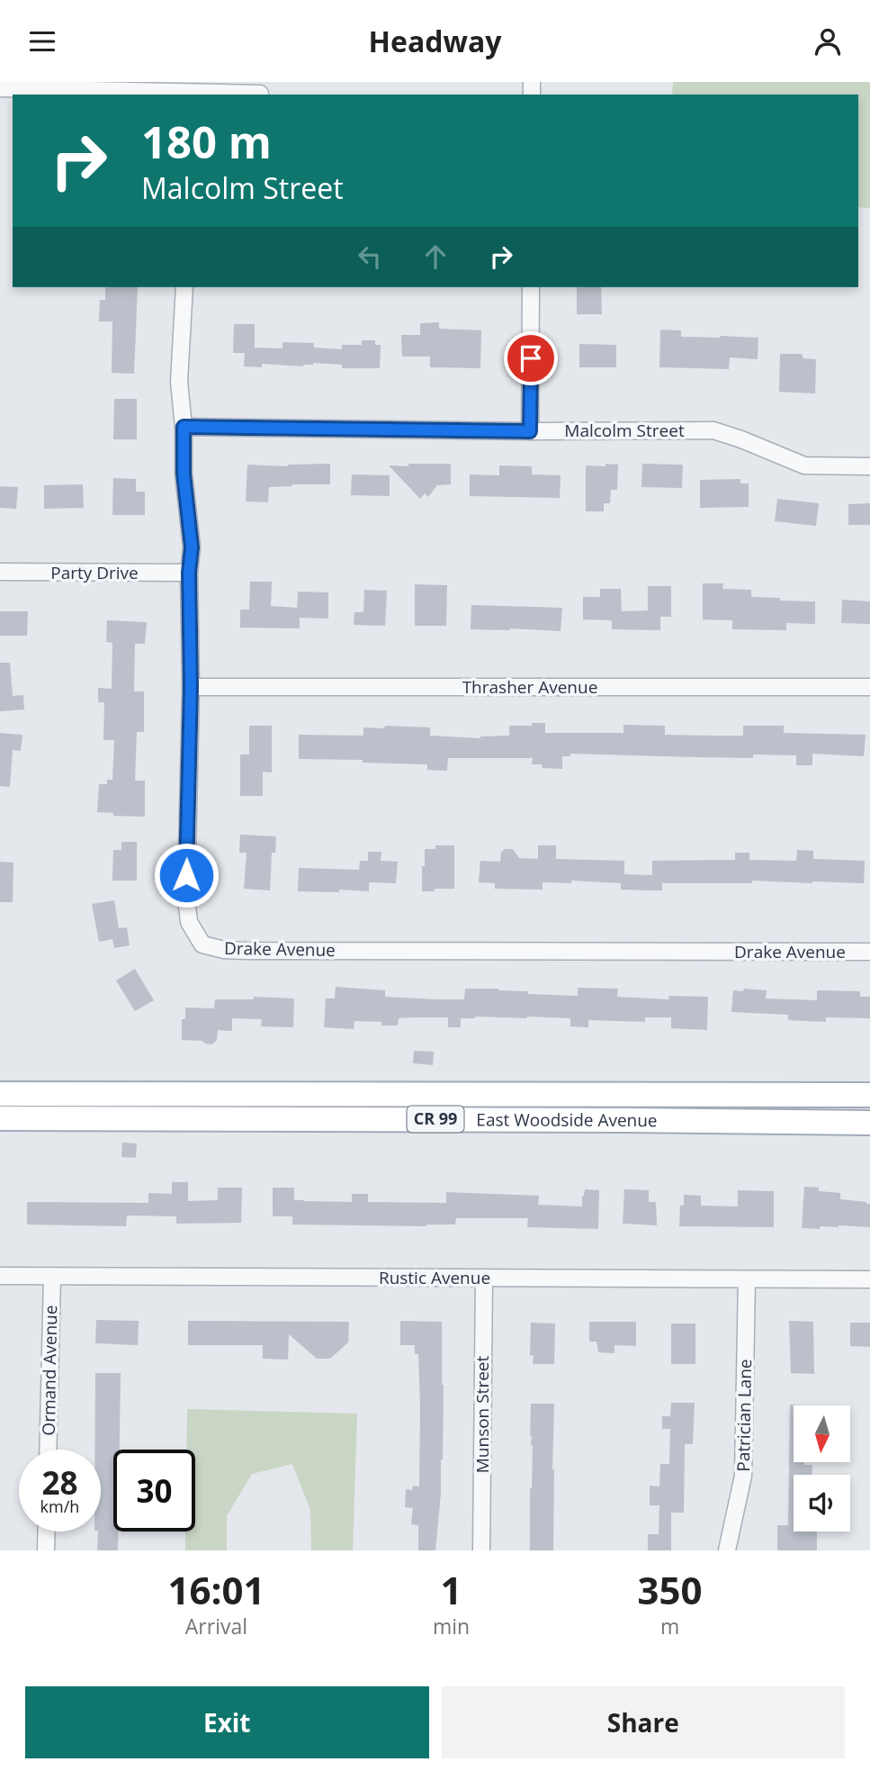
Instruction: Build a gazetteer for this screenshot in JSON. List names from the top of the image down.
{
  "streets": {
    "main road": ["CR 99", "East Woodside Avenue"],
    "street": [
      "Malcolm Street",
      "Party Drive",
      "Thrasher Avenue",
      "Drake Avenue",
      "Rustic Avenue",
      "Ormand Avenue",
      "Munson Street",
      "Patrician Lane"
    ]
  },
  "crossings": [
    ["Malcolm Street", "Drake Avenue"],
    ["Party Drive", "Drake Avenue"],
    ["Thrasher Avenue", "Drake Avenue"],
    ["Rustic Avenue", "Ormand Avenue"],
    ["Rustic Avenue", "Munson Street"],
    ["Rustic Avenue", "Patrician Lane"]
  ],
  "north": "bottom",
  "page": {
    "header": "Headway",
    "turn": ["180 m", "Malcolm Street"],
    "speed": "28 km/h",
    "limit": "30",
    "eta": [
      "16:01",
      "Arrival",
      "1",
      "min",
      "350",
      "m"
    ],
    "buttons": ["Exit", "Share"]
  }
}
